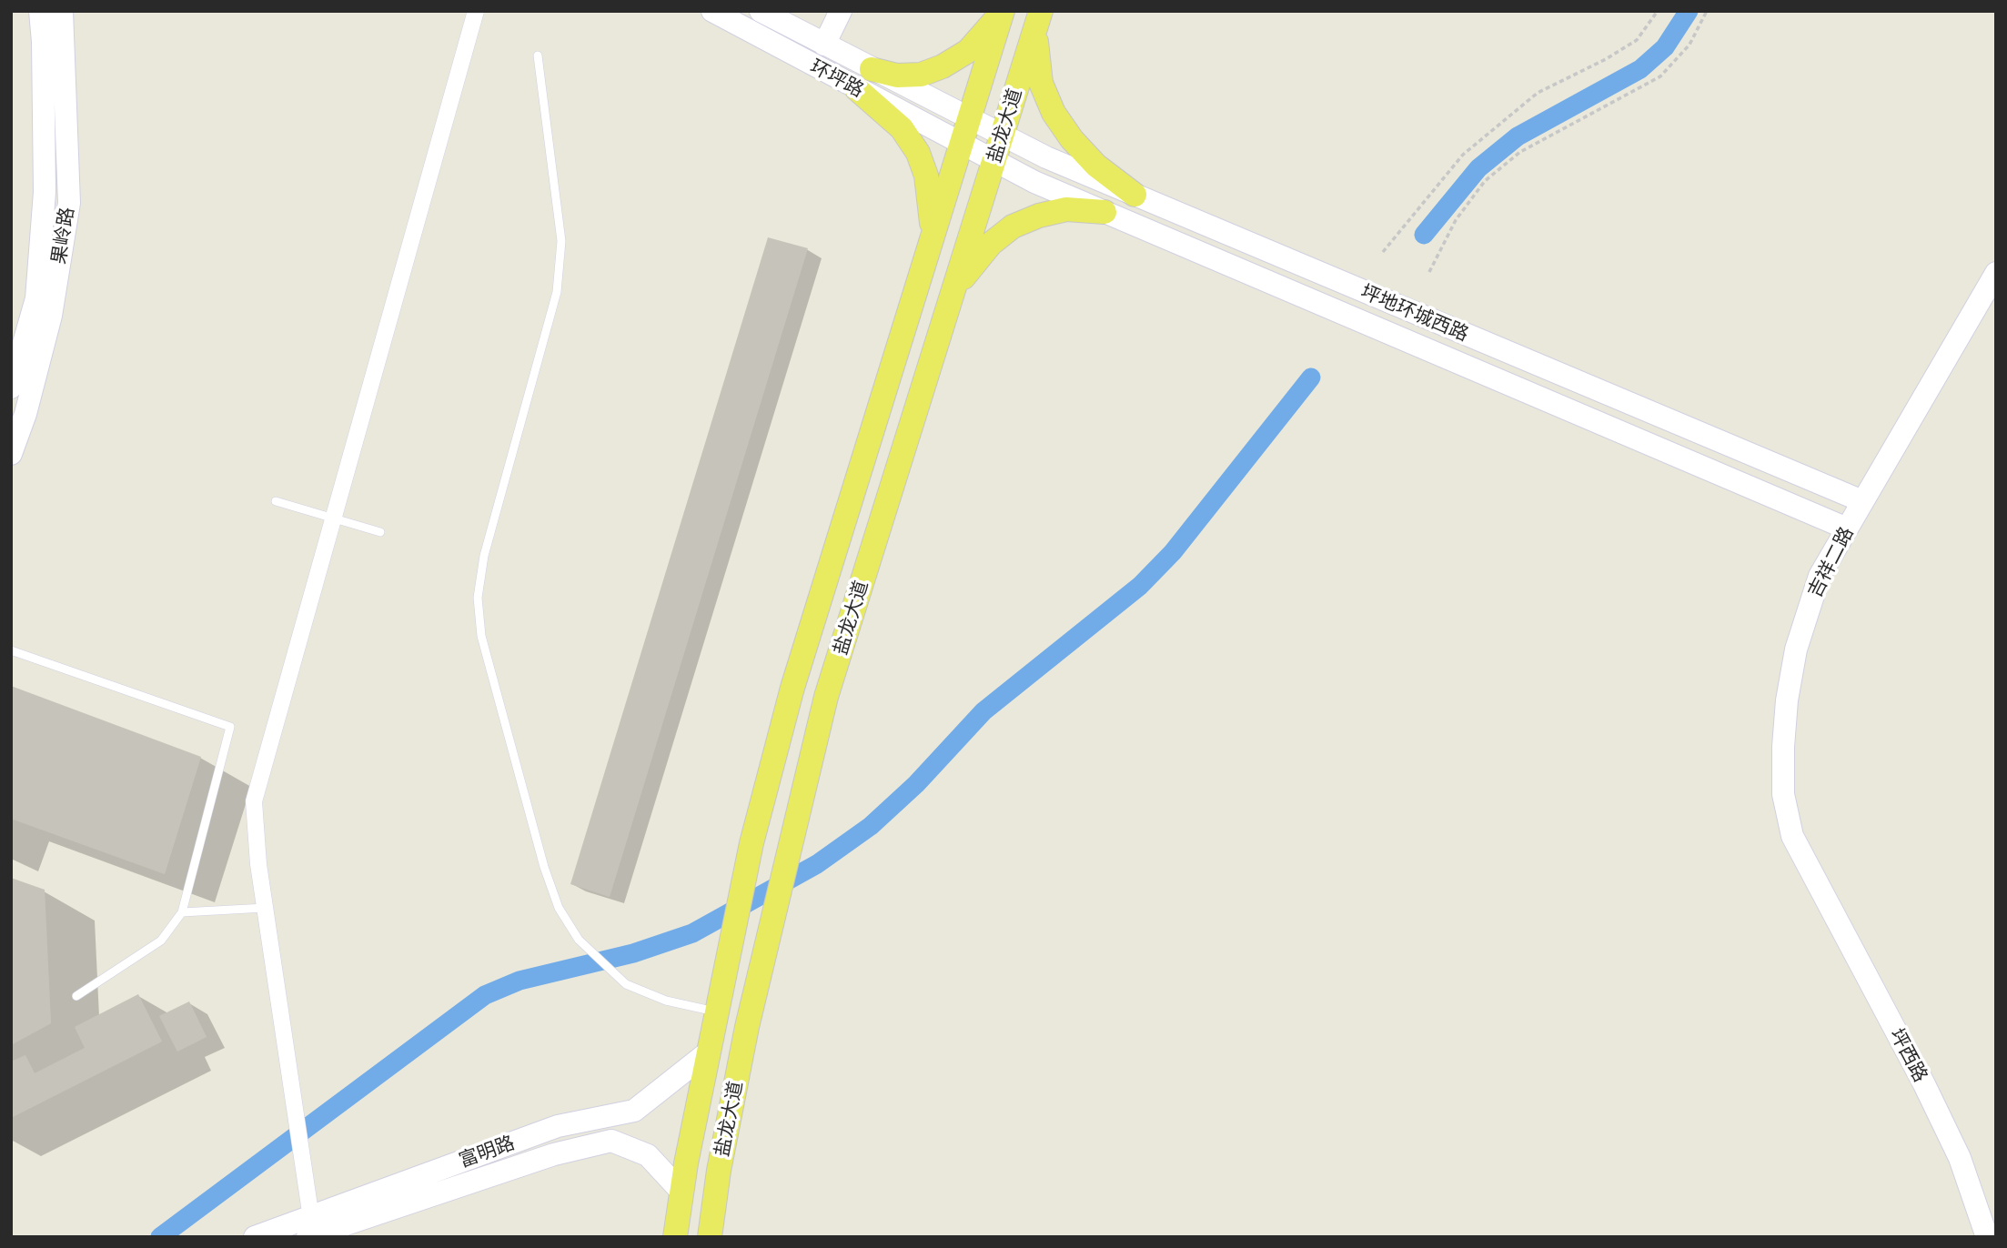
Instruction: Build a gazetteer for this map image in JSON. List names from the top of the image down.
{
  "streets": {
    "main road": [
      "环坪路",
      "盐龙大道",
      "果岭路",
      "坪地环城西路",
      "吉祥二路",
      "坪西路",
      "富明路"
    ]
  },
  "crossings": [
    ["环坪路", "盐龙大道"],
    ["环坪路", "坪地环城西路"],
    ["盐龙大道", "坪地环城西路"],
    ["盐龙大道", "富明路"],
    ["坪地环城西路", "吉祥二路"],
    ["吉祥二路", "坪西路"]
  ]
}
